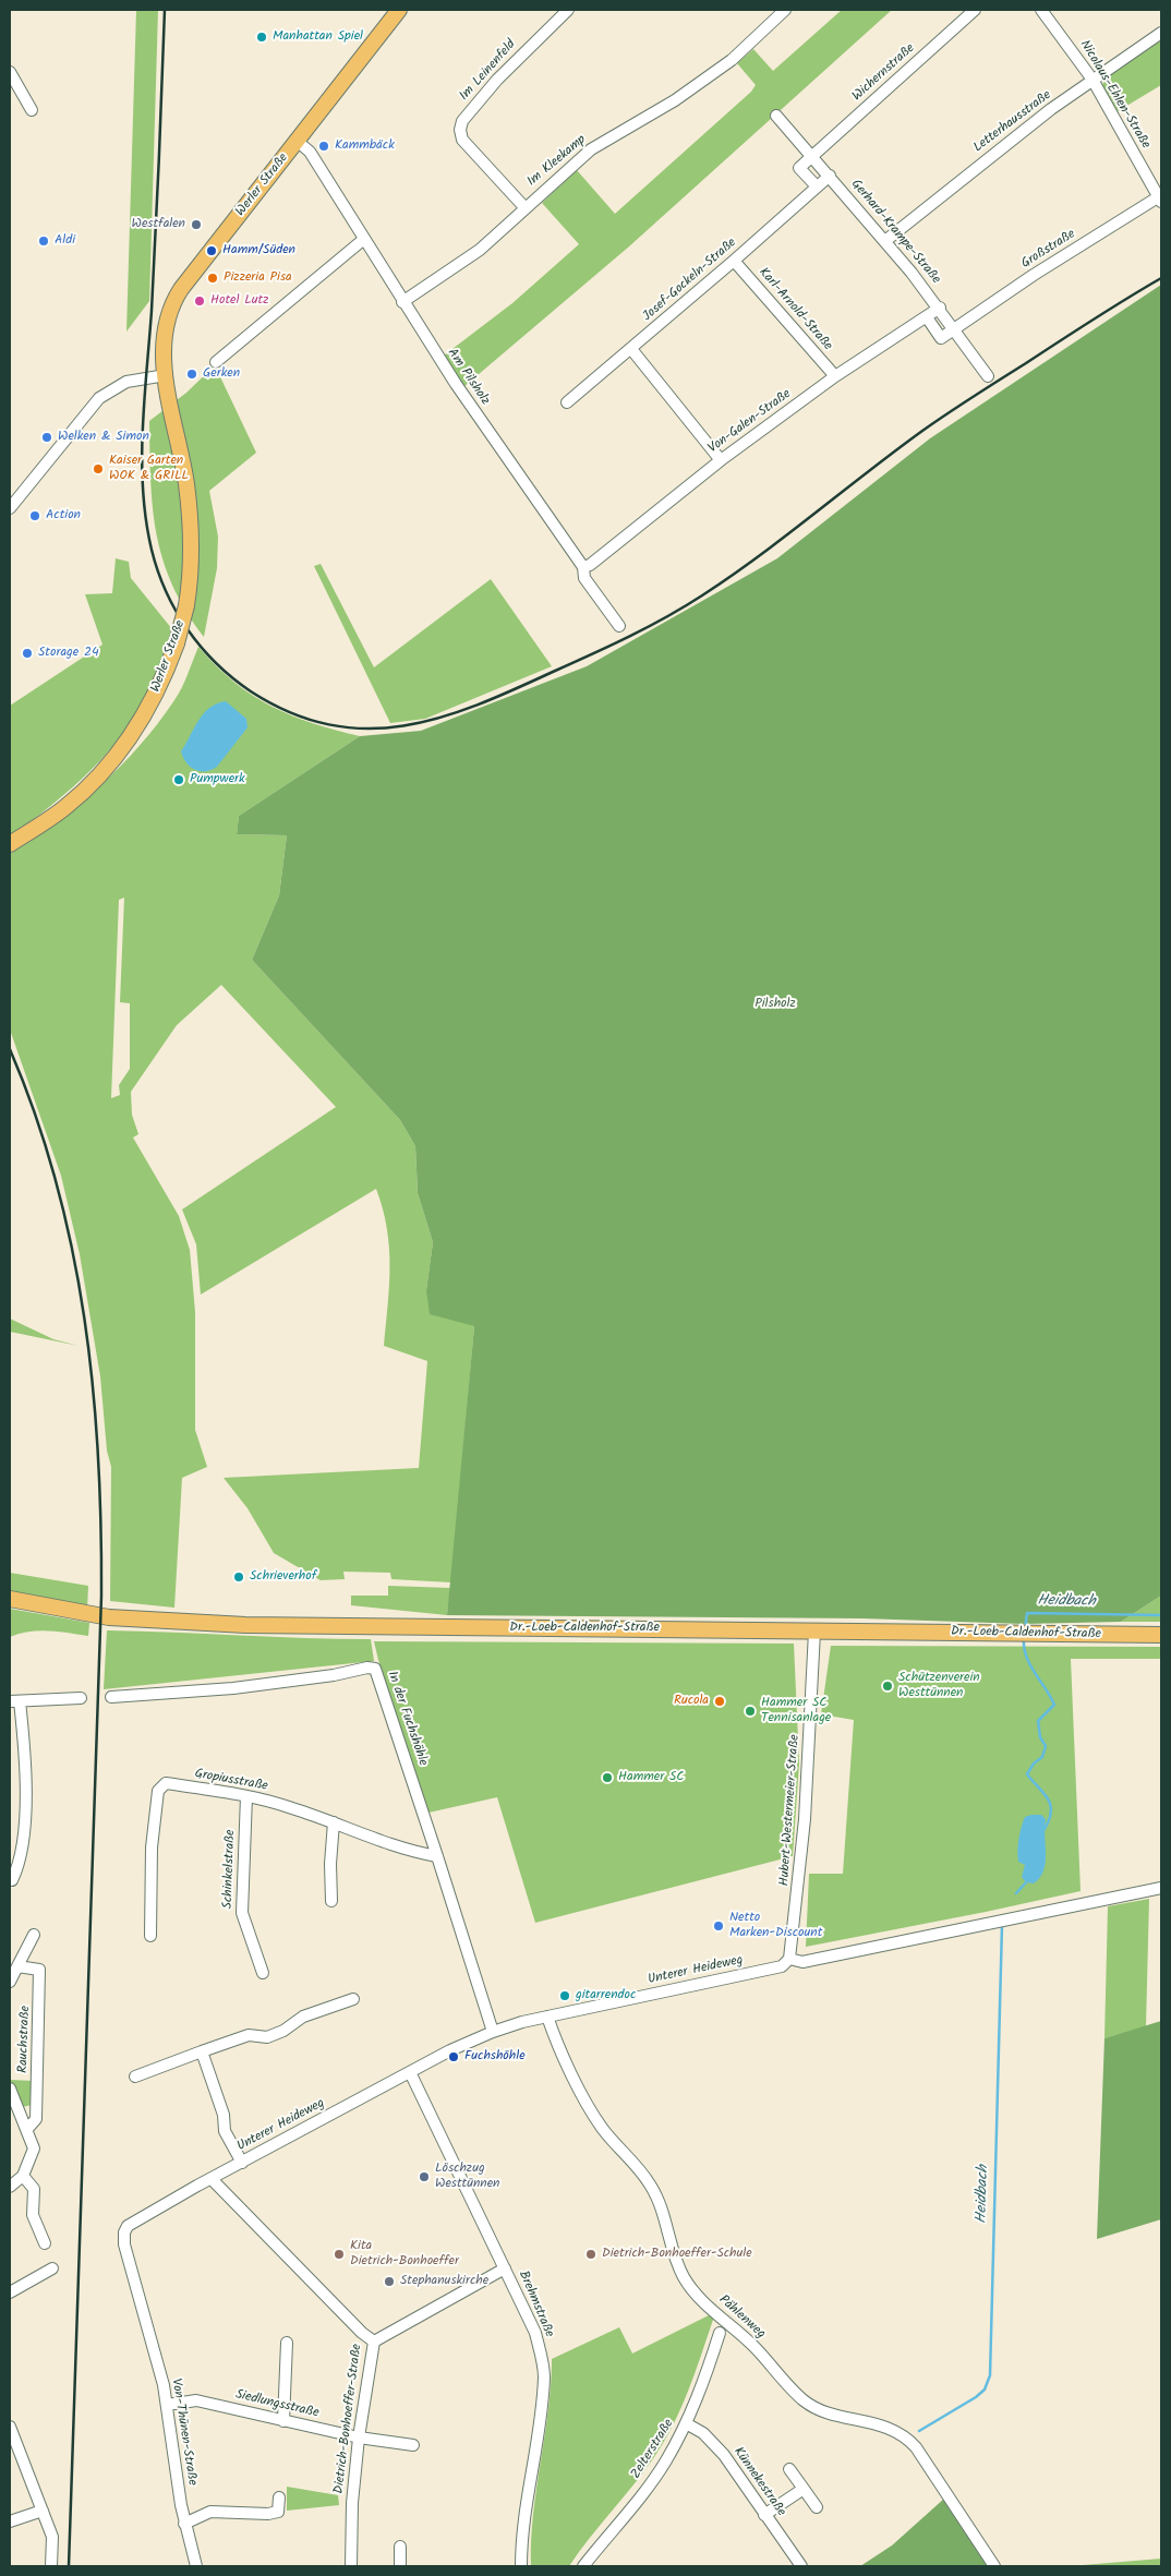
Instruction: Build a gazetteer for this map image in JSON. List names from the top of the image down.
{
  "streets": {
    "main road": ["Werler Straße", "Dr.-Loeb-Caldenhof-Straße"],
    "street": [
      "Im Leinenfeld",
      "Wichernstraße",
      "Nicolaus-Ehlen-Straße",
      "Letterhausstraße",
      "Im Kleekamp",
      "Gerhard-Krampe-Straße",
      "Großstraße",
      "Josef-Gockeln-Straße",
      "Karl-Arnold-Straße",
      "Am Pilsholz",
      "Von-Galen-Straße",
      "In der Fuchshöhle",
      "Gropiusstraße",
      "Hubert-Westermeier-Straße",
      "Schinkelstraße",
      "Unterer Heideweg",
      "Rauchstraße",
      "Brehmstraße",
      "Pählenweg",
      "Siedlungsstraße",
      "Dietrich-Bonhoeffer-Straße",
      "Von-Thünen-Straße",
      "Zelterstraße",
      "Künnekestraße"
    ]
  },
  "crossings": [
    ["Im Leinenfeld", "Im Kleekamp"],
    ["Wichernstraße", "Gerhard-Krampe-Straße"],
    ["Nicolaus-Ehlen-Straße", "Letterhausstraße"],
    ["Nicolaus-Ehlen-Straße", "Großstraße"],
    ["Letterhausstraße", "Gerhard-Krampe-Straße"],
    ["Im Kleekamp", "Am Pilsholz"],
    ["Werler Straße", "Am Pilsholz"],
    ["Gerhard-Krampe-Straße", "Großstraße"],
    ["Gerhard-Krampe-Straße", "Josef-Gockeln-Straße"],
    ["Gerhard-Krampe-Straße", "Von-Galen-Straße"],
    ["Josef-Gockeln-Straße", "Karl-Arnold-Straße"],
    ["Karl-Arnold-Straße", "Von-Galen-Straße"],
    ["Am Pilsholz", "Von-Galen-Straße"],
    ["Dr.-Loeb-Caldenhof-Straße", "Hubert-Westermeier-Straße"],
    ["In der Fuchshöhle", "Gropiusstraße"],
    ["In der Fuchshöhle", "Unterer Heideweg"],
    ["Gropiusstraße", "Schinkelstraße"],
    ["Hubert-Westermeier-Straße", "Unterer Heideweg"],
    ["Unterer Heideweg", "Brehmstraße"],
    ["Unterer Heideweg", "Pählenweg"],
    ["Unterer Heideweg", "Dietrich-Bonhoeffer-Straße"],
    ["Unterer Heideweg", "Von-Thünen-Straße"],
    ["Siedlungsstraße", "Dietrich-Bonhoeffer-Straße"],
    ["Siedlungsstraße", "Von-Thünen-Straße"],
    ["Zelterstraße", "Künnekestraße"]
  ],
  "water": ["Heidbach"],
  "parks": ["Pilsholz"],
  "places": [
    "Manhattan Spiel",
    "Kammbäck",
    "Westfalen",
    "Aldi",
    "Hamm/Süden",
    "Pizzeria Pisa",
    "Hotel Lutz",
    "Gerken",
    "Welken & Simon",
    "Kaiser Garten WOK & GRILL",
    "Action",
    "Storage 24",
    "Pumpwerk",
    "Schrieverhof",
    "Schützenverein Westtünnen",
    "Rucola",
    "Hammer SC Tennisanlage",
    "Hammer SC",
    "Netto Marken-Discount",
    "gitarrendoc",
    "Fuchshöhle",
    "Löschzug Westtünnen",
    "Kita Dietrich-Bonhoeffer",
    "Dietrich-Bonhoeffer-Schule",
    "Stephanuskirche"
  ]
}
